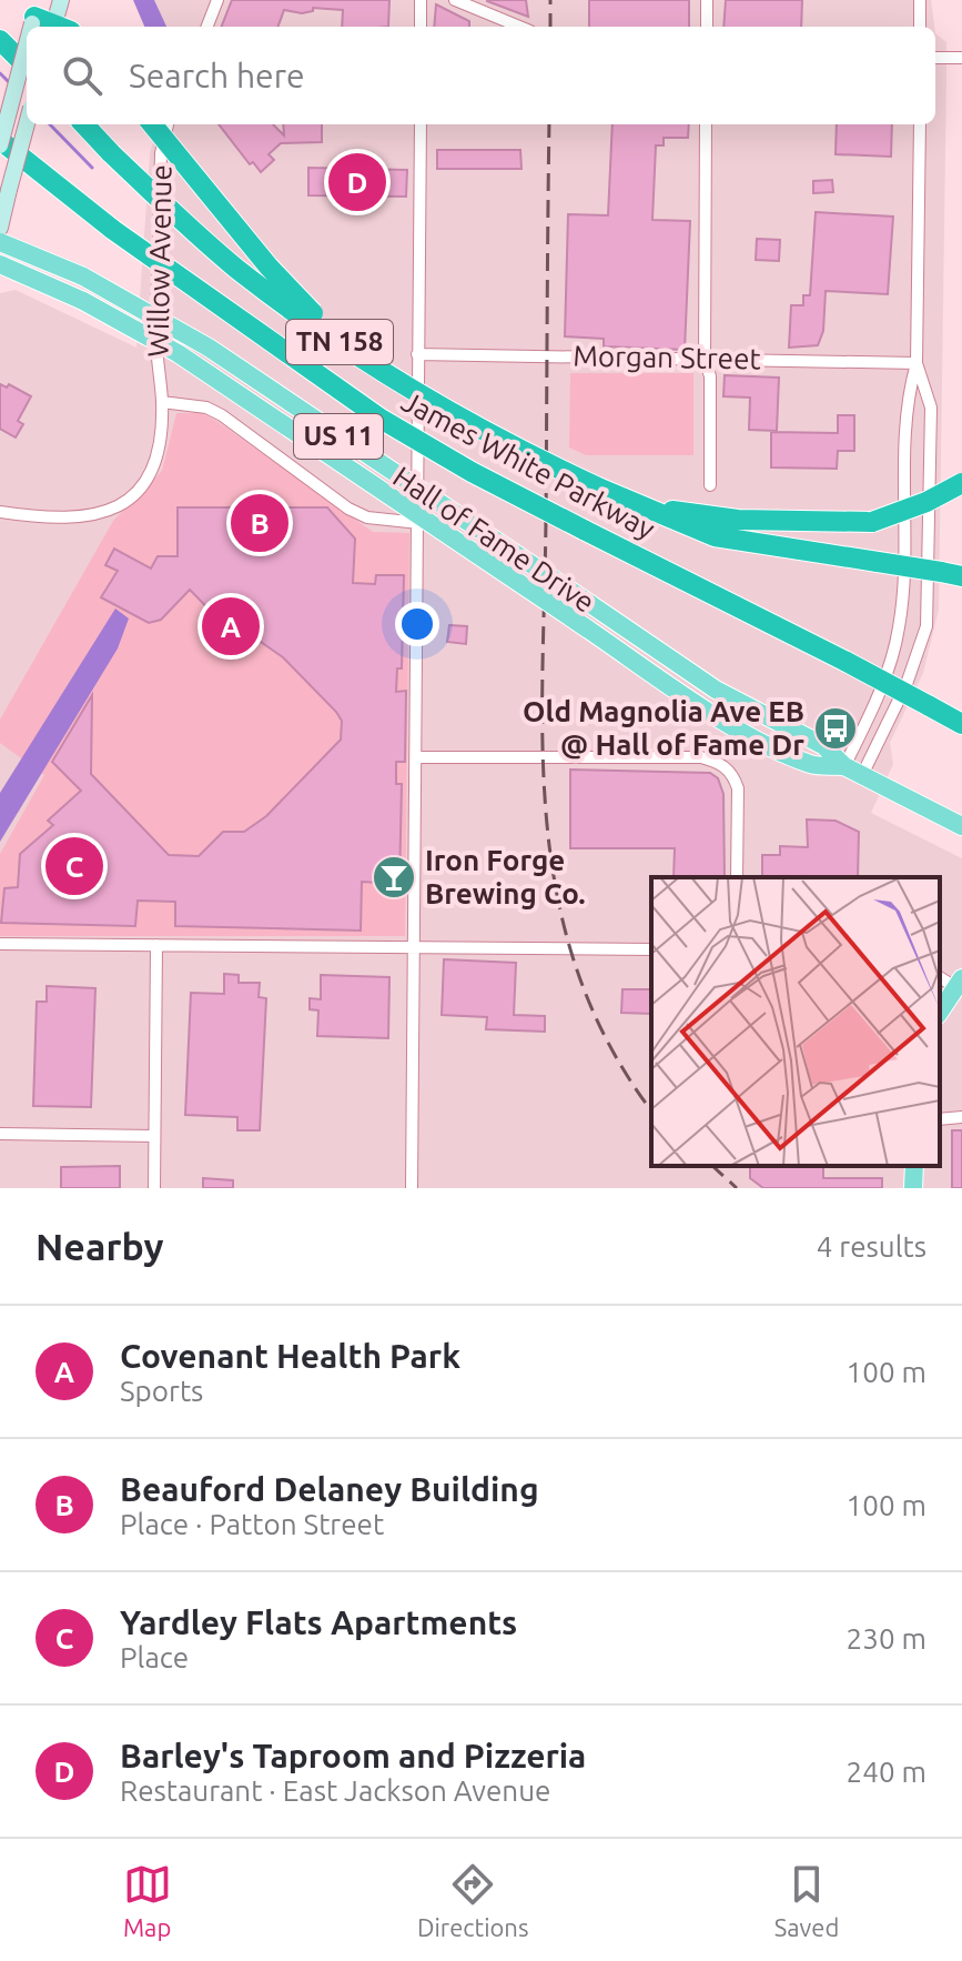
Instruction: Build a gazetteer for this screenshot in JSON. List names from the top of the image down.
{
  "streets": {
    "highway": ["TN 158", "James White Parkway"],
    "main road": ["US 11", "Hall of Fame Drive"],
    "street": ["Willow Avenue", "Morgan Street"]
  },
  "places": {
    "bus stop": ["Old Magnolia Ave EB @ Hall of Fame Dr"],
    "bar": ["Iron Forge Brewing Co."]
  },
  "page": {
    "search": "Search here",
    "pins": [
      "D",
      "B",
      "A",
      "C"
    ],
    "heading": ["Nearby", "4 results"],
    "list": [
      {
        "mark": "A",
        "name": "Covenant Health Park",
        "note": "Sports",
        "value": "100 m"
      },
      {
        "mark": "B",
        "name": "Beauford Delaney Building",
        "note": "Place · Patton Street",
        "value": "100 m"
      },
      {
        "mark": "C",
        "name": "Yardley Flats Apartments",
        "note": "Place",
        "value": "230 m"
      },
      {
        "mark": "D",
        "name": "Barley's Taproom and Pizzeria",
        "note": "Restaurant · East Jackson Avenue",
        "value": "240 m"
      }
    ],
    "nav": ["Map", "Directions", "Saved"]
  }
}
